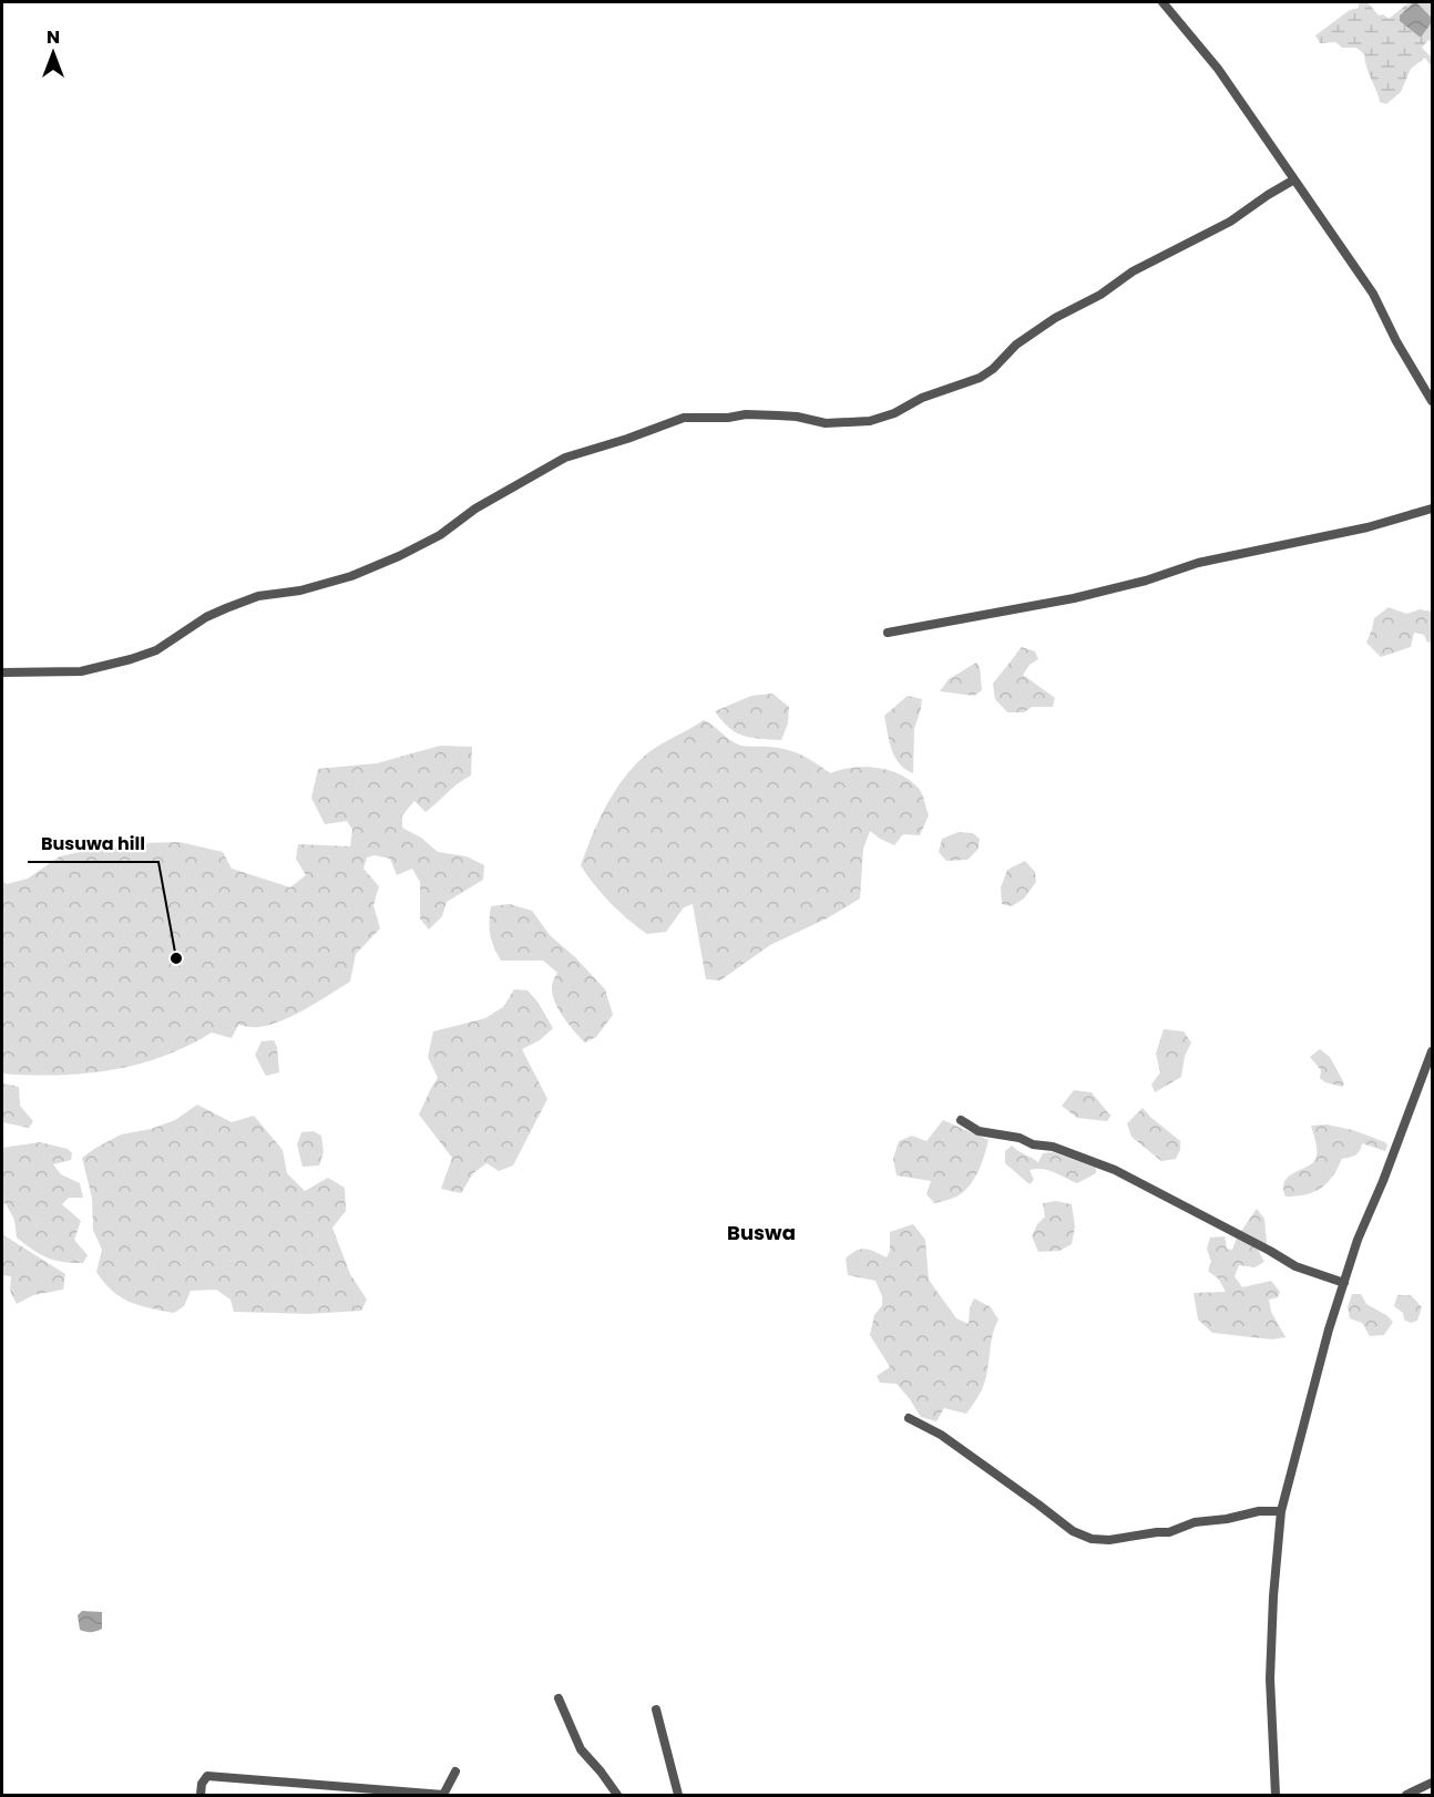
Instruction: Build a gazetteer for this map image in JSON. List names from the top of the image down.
{
  "districts": ["Buswa"],
  "places": ["Busuwa hill"],
  "north": "top"
}
